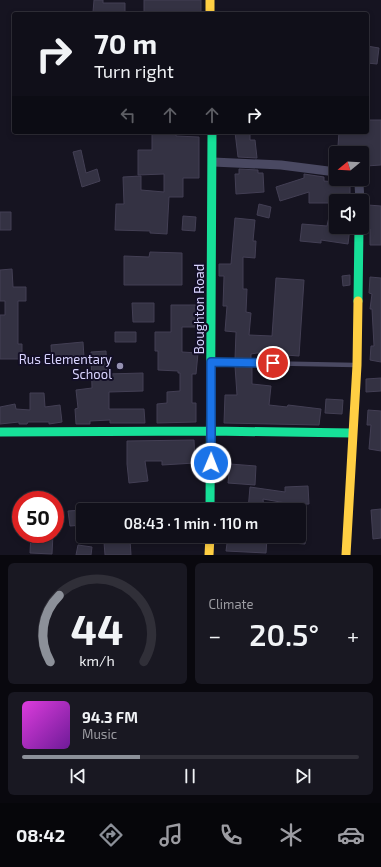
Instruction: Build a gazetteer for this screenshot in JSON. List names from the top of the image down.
{
  "streets": {
    "street": ["Boughton Road"]
  },
  "places": ["Rus Elementary School"],
  "north": "left",
  "page": {
    "turn": ["70 m", "Turn right"],
    "limit": "50",
    "trip": "08:43 · 1 min · 110 m",
    "tile": "Climate",
    "heat": ["−", "20.5°", "+"],
    "song": ["94.3 FM", "Music"],
    "tabs": "08:42",
    "gauge": ["44", "km/h"]
  }
}
